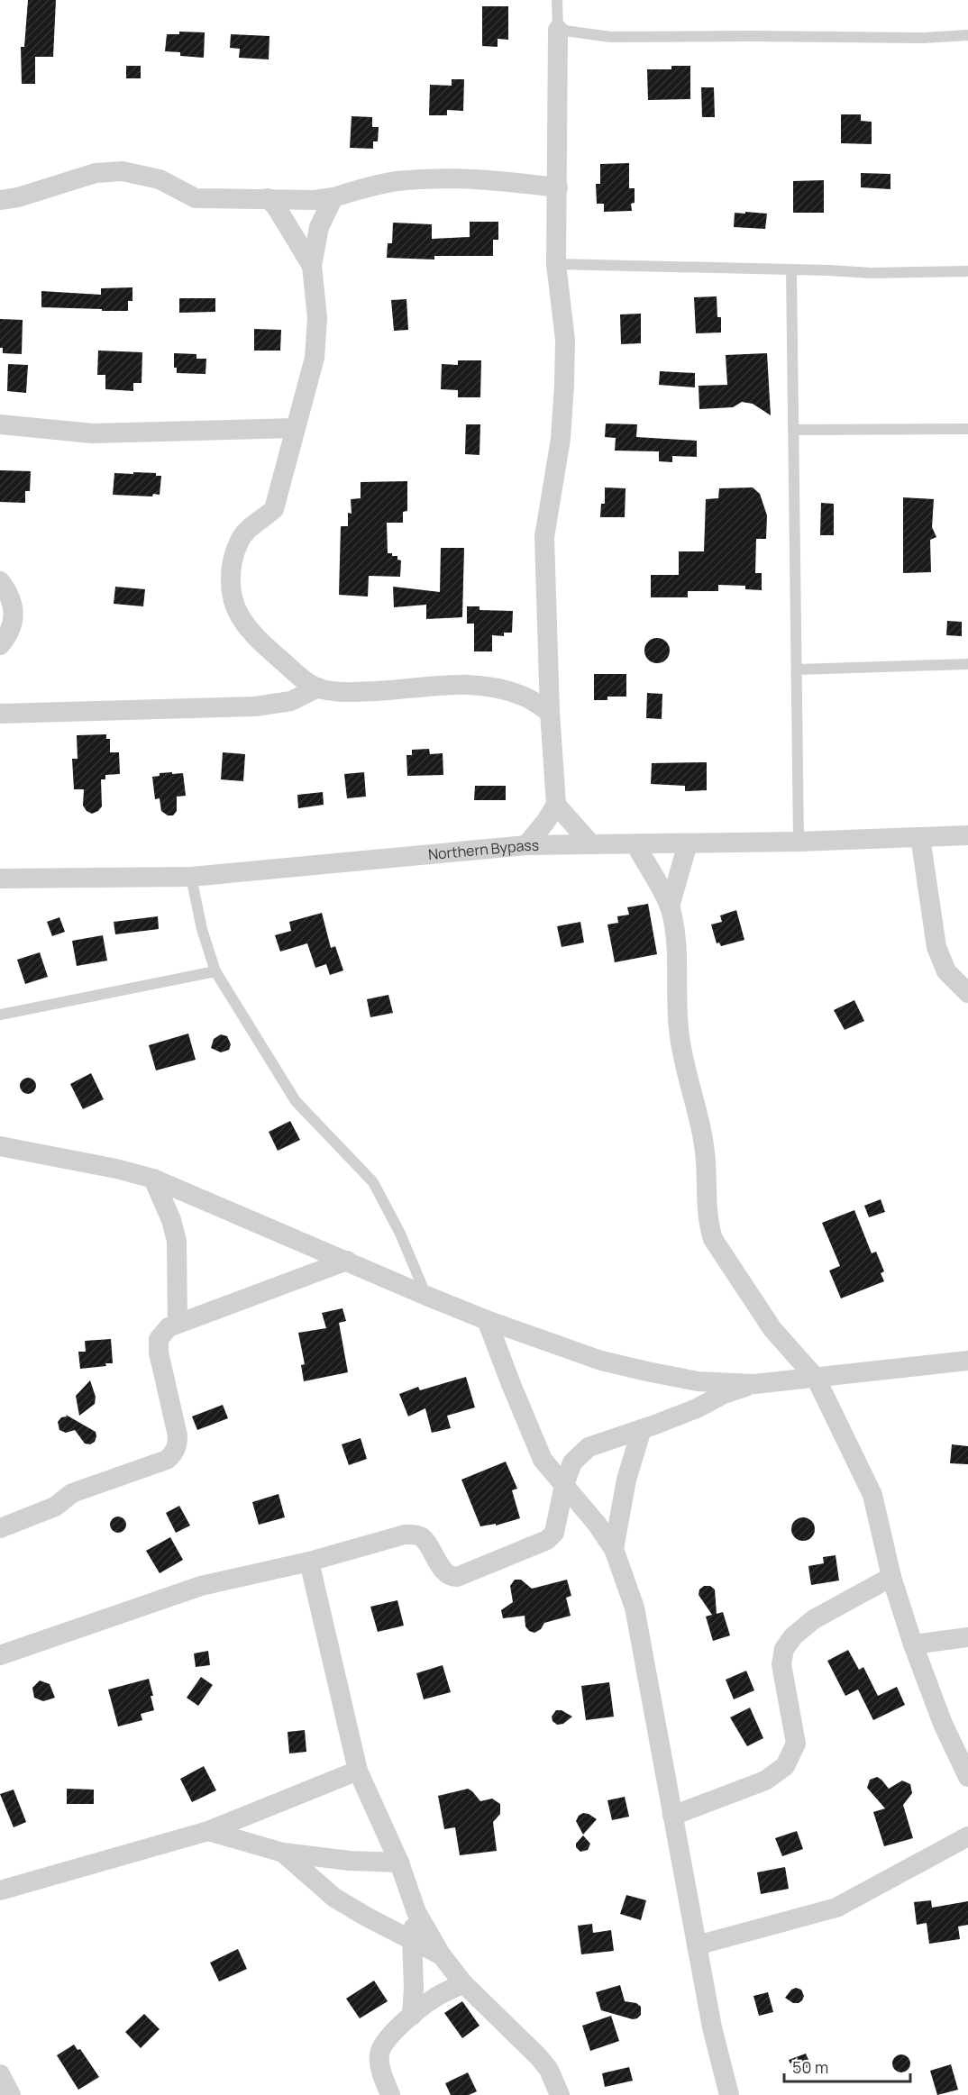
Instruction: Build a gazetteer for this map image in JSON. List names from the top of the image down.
{
  "streets": {
    "street": ["Northern Bypass"]
  },
  "scale_bar": "50 m"
}
